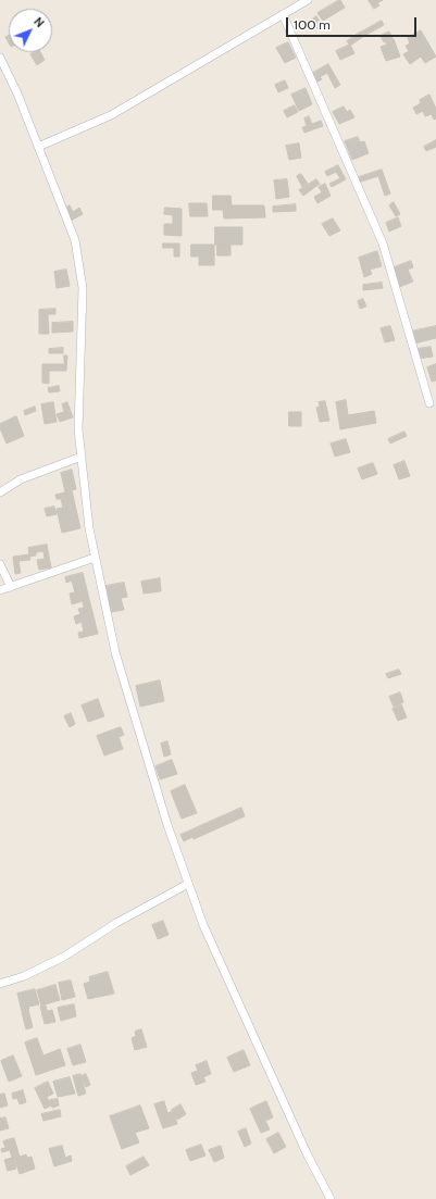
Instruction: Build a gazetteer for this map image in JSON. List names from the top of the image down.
{
  "scale_bar": "100 m",
  "north": "top right"
}
